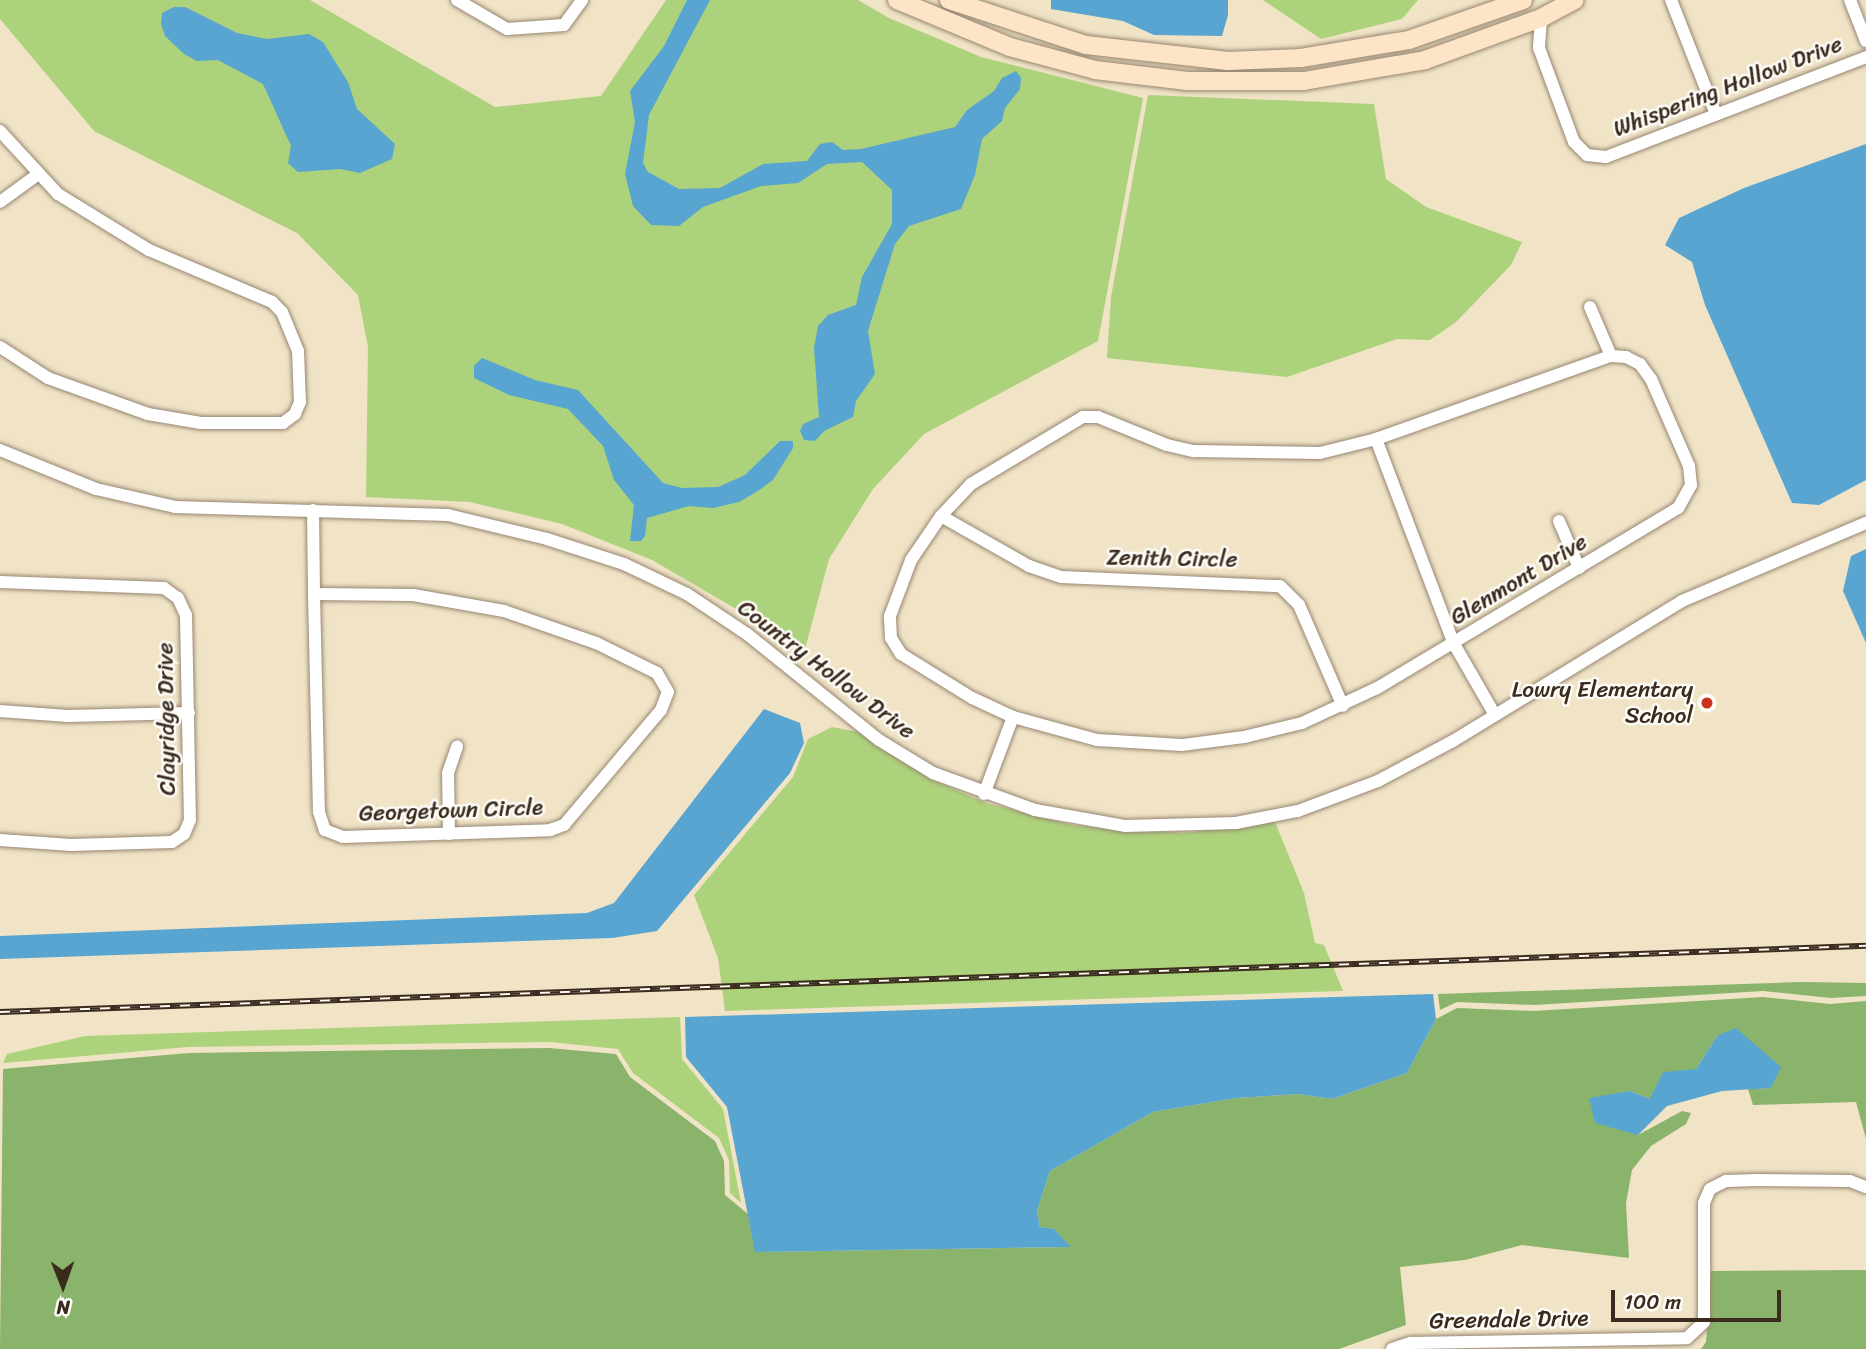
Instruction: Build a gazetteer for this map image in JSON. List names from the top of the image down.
{
  "streets": {
    "street": [
      "Whispering Hollow Drive",
      "Zenith Circle",
      "Glenmont Drive",
      "Country Hollow Drive",
      "Clayridge Drive",
      "Georgetown Circle",
      "Greendale Drive"
    ]
  },
  "crossings": [
    ["Zenith Circle", "Glenmont Drive"],
    ["Country Hollow Drive", "Georgetown Circle"]
  ],
  "places": ["Lowry Elementary School"],
  "scale_bar": "100 m",
  "north": "bottom"
}
